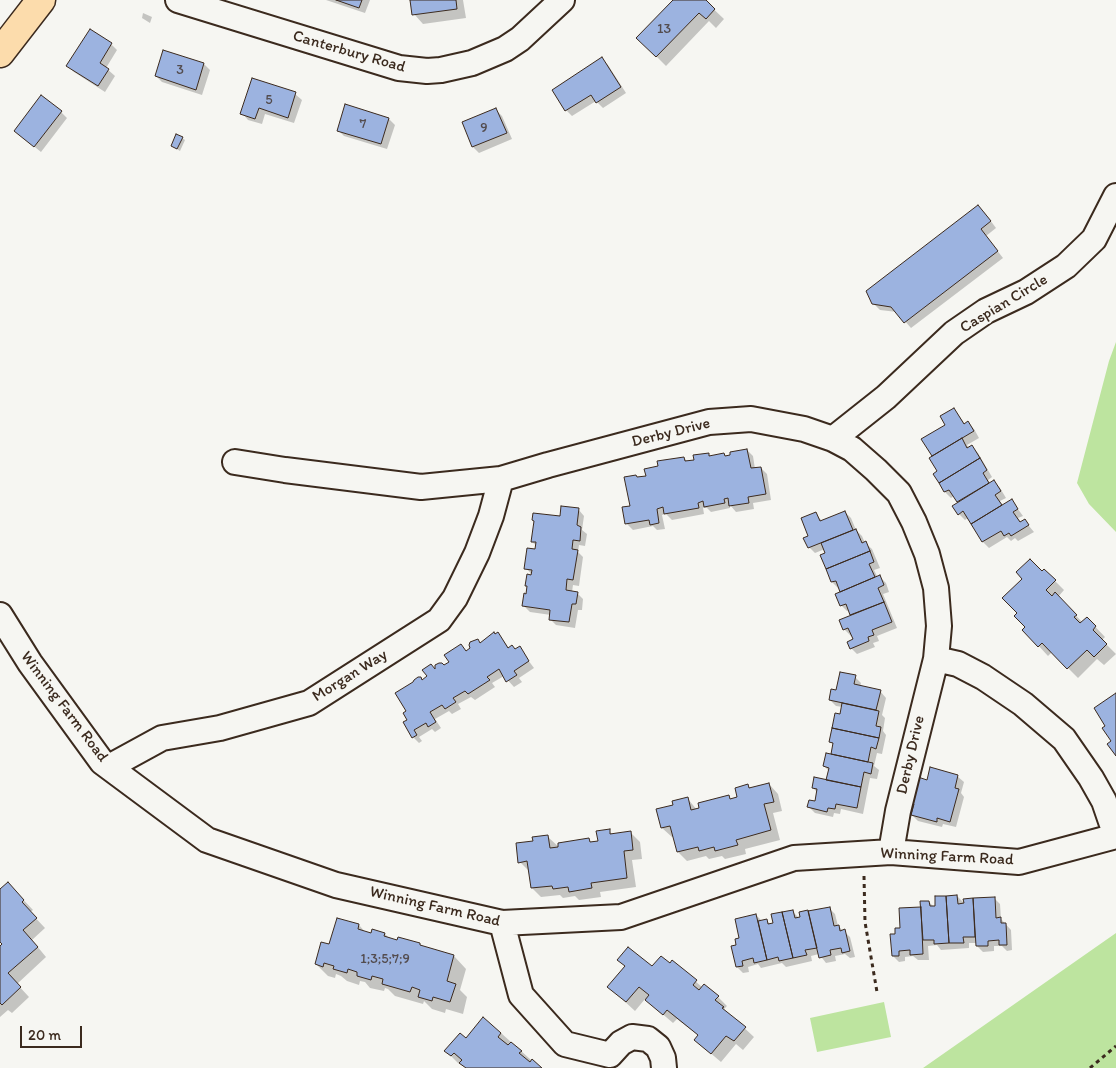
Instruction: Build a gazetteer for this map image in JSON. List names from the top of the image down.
{
  "streets": {
    "street": [
      "Canterbury Road",
      "Caspian Circle",
      "Derby Drive",
      "Morgan Way",
      "Winning Farm Road"
    ]
  },
  "crossings": [
    ["Caspian Circle", "Derby Drive"],
    ["Derby Drive", "Morgan Way"],
    ["Derby Drive", "Winning Farm Road"],
    ["Morgan Way", "Winning Farm Road"]
  ],
  "house_numbers": [
    "13",
    "3",
    "5",
    "7",
    "9",
    "1;3;5;7;9"
  ],
  "scale_bar": "20 m"
}
